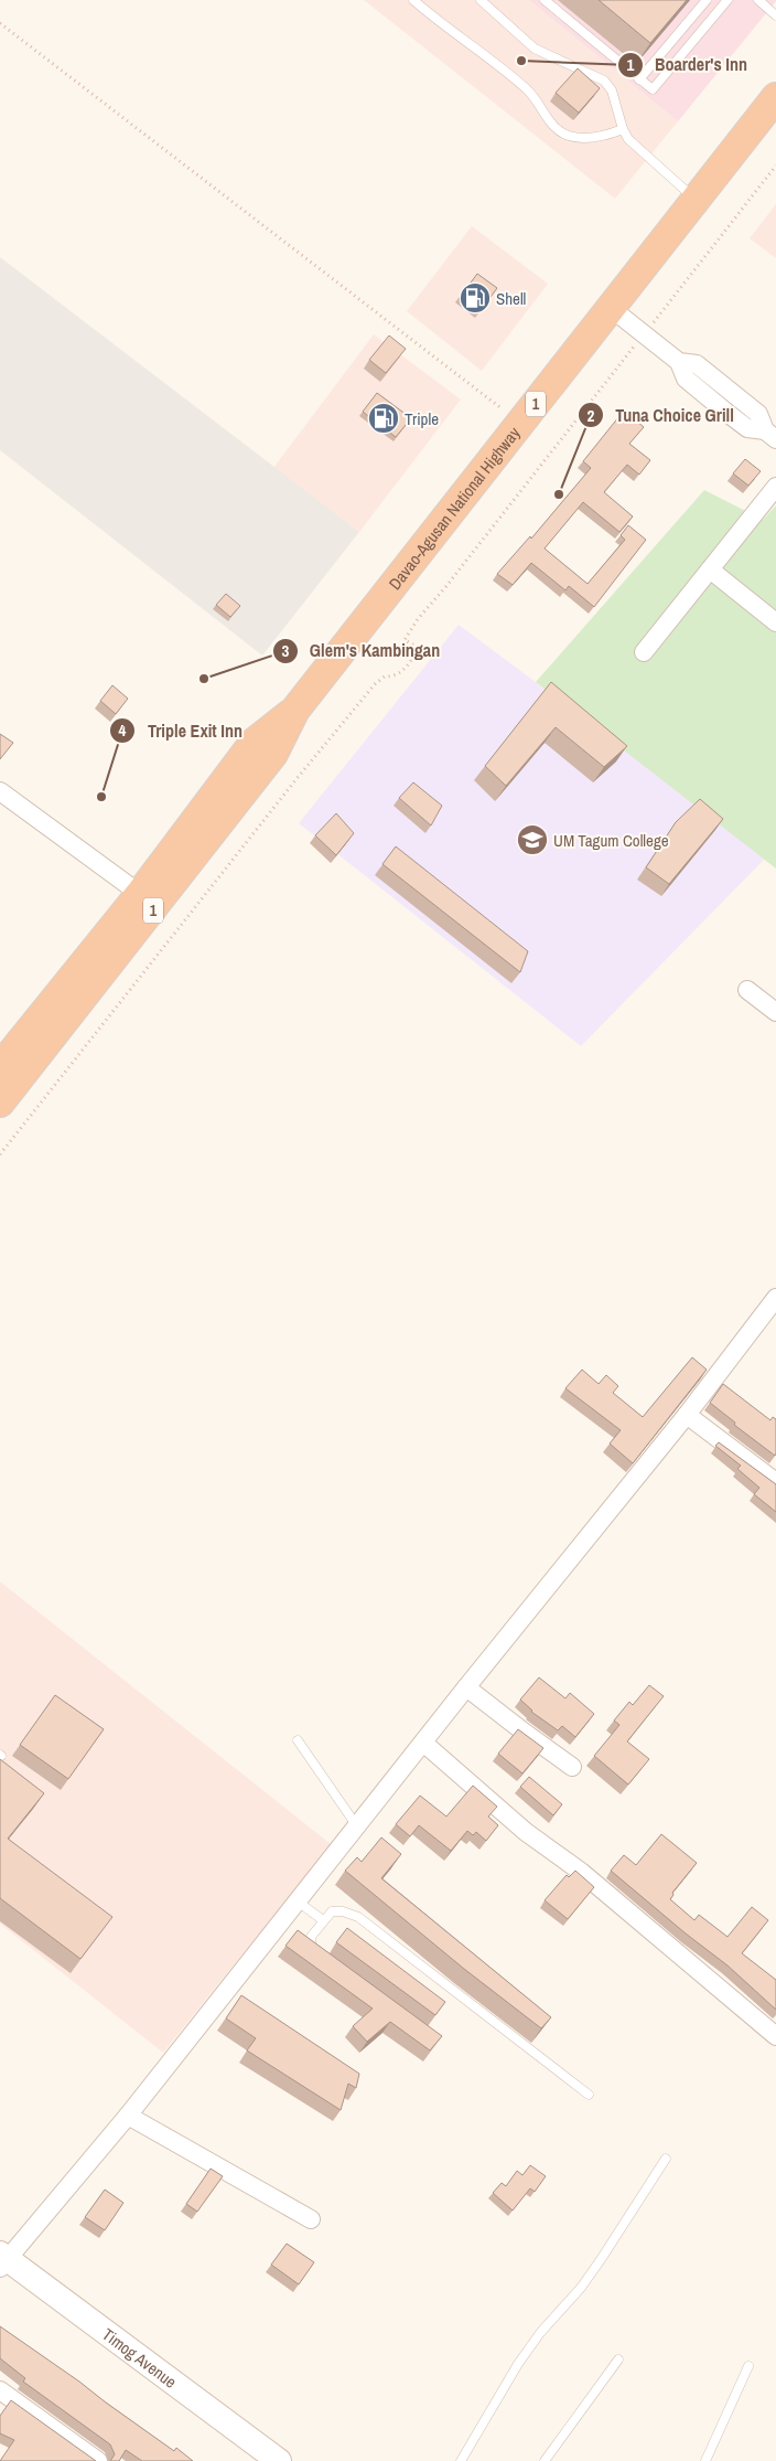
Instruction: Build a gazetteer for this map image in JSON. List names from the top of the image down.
{
  "streets": {
    "highway": ["1", "Davao-Agusan National Highway"],
    "main road": ["Timog Avenue"]
  },
  "places": {
    "other": [
      "Boarder's Inn",
      "Tuna Choice Grill",
      "Glem's Kambingan",
      "Triple Exit Inn"
    ],
    "fuel station": ["Shell", "Triple"],
    "school or university": ["UM Tagum College"]
  }
}
